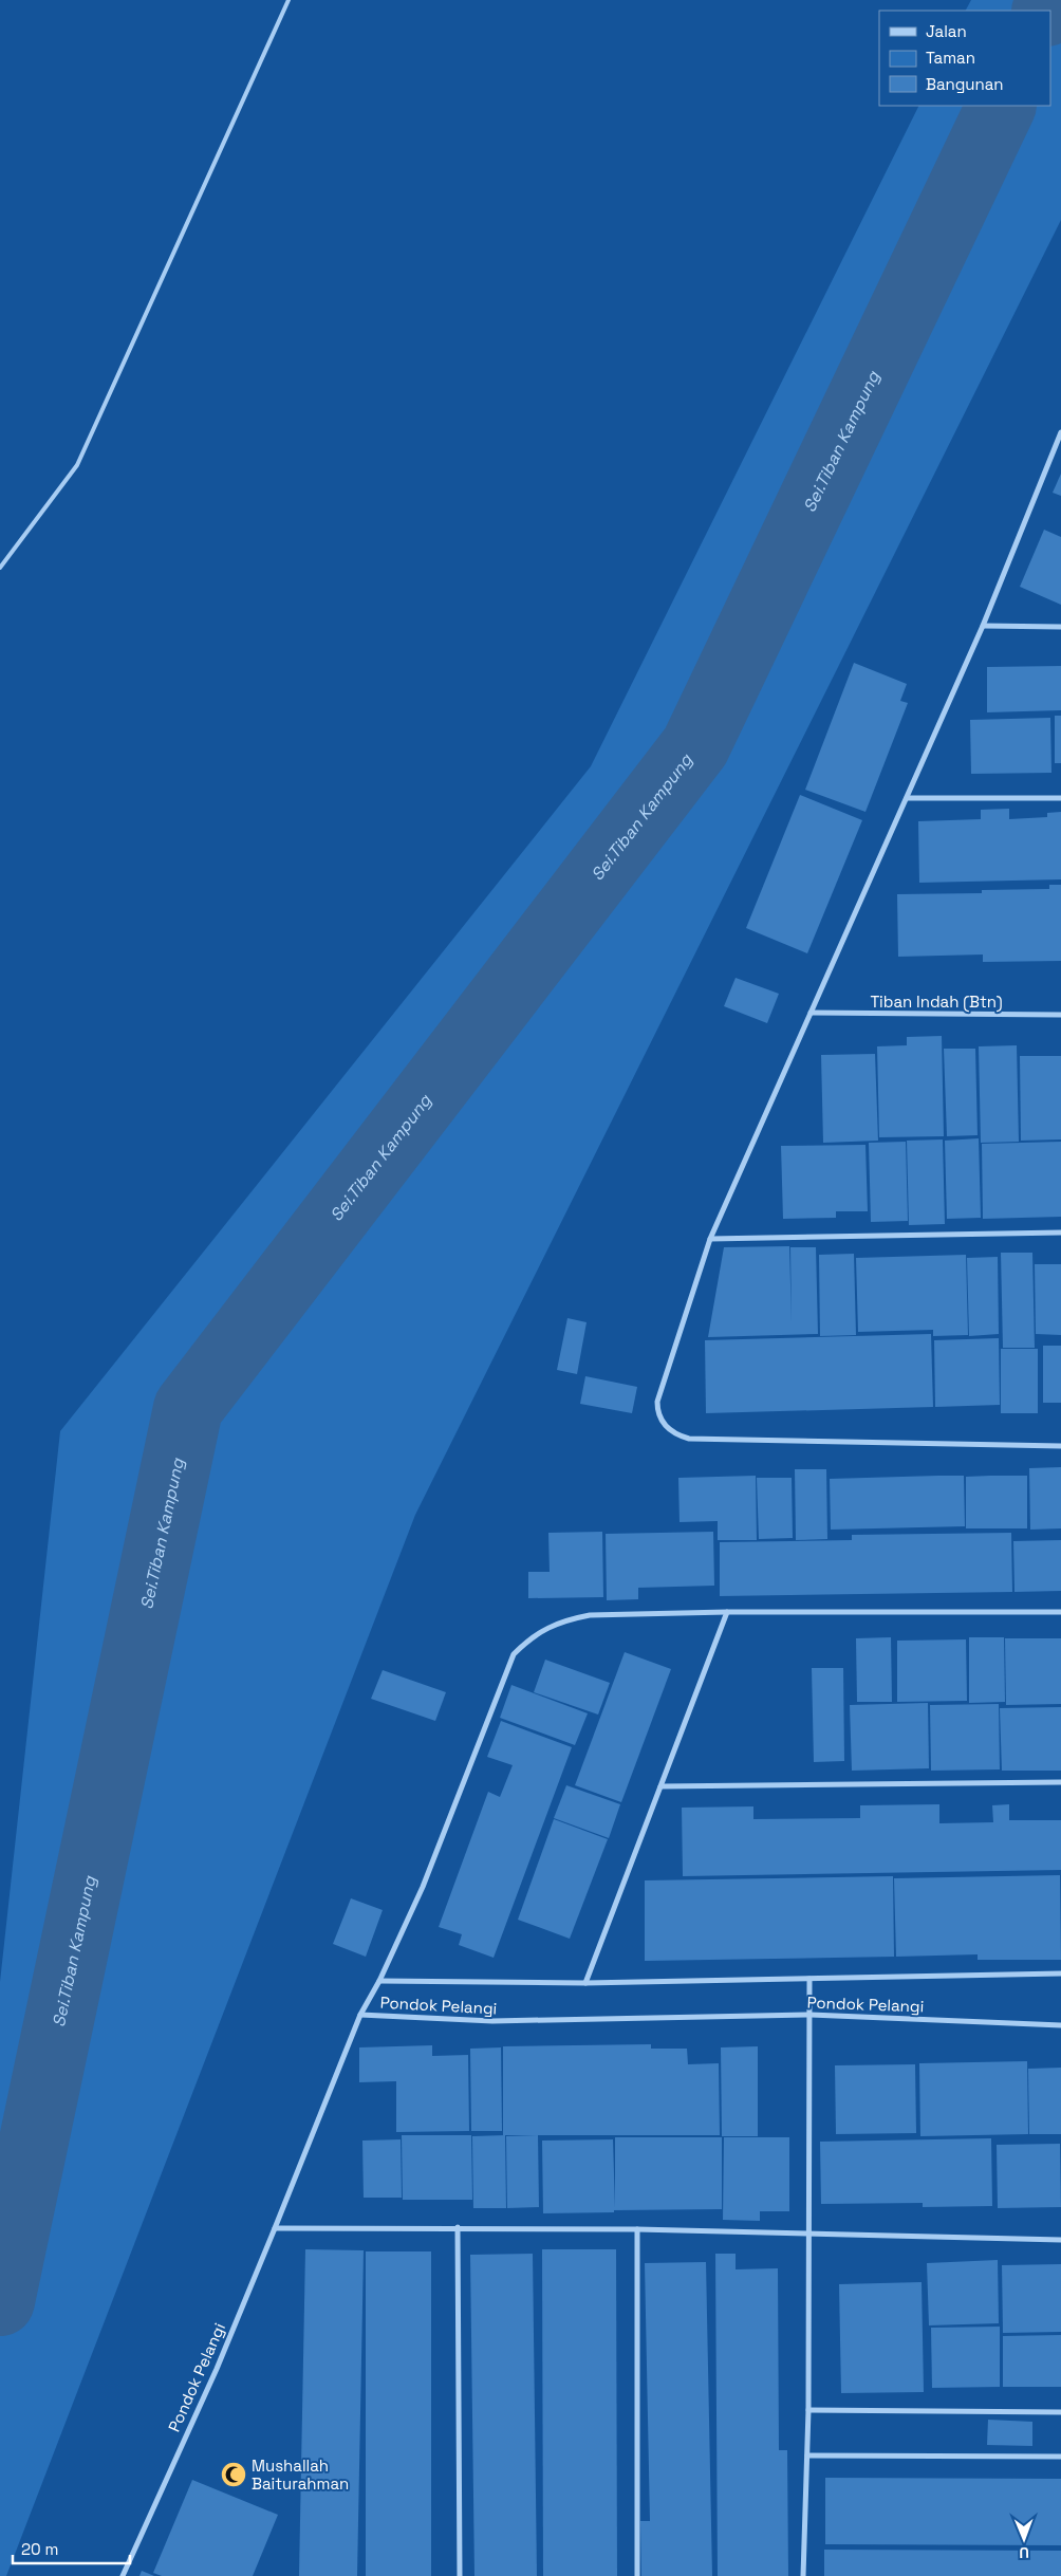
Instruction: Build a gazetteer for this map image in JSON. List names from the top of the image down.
{
  "streets": {
    "street": ["Tiban Indah (Btn)", "Pondok Pelangi"]
  },
  "water": ["Sei.Tiban Kampung"],
  "places": {
    "mosque": ["Mushallah Baiturahman"]
  },
  "legend": ["Jalan", "Taman", "Bangunan"],
  "scale_bar": "20 m",
  "north": "bottom"
}
